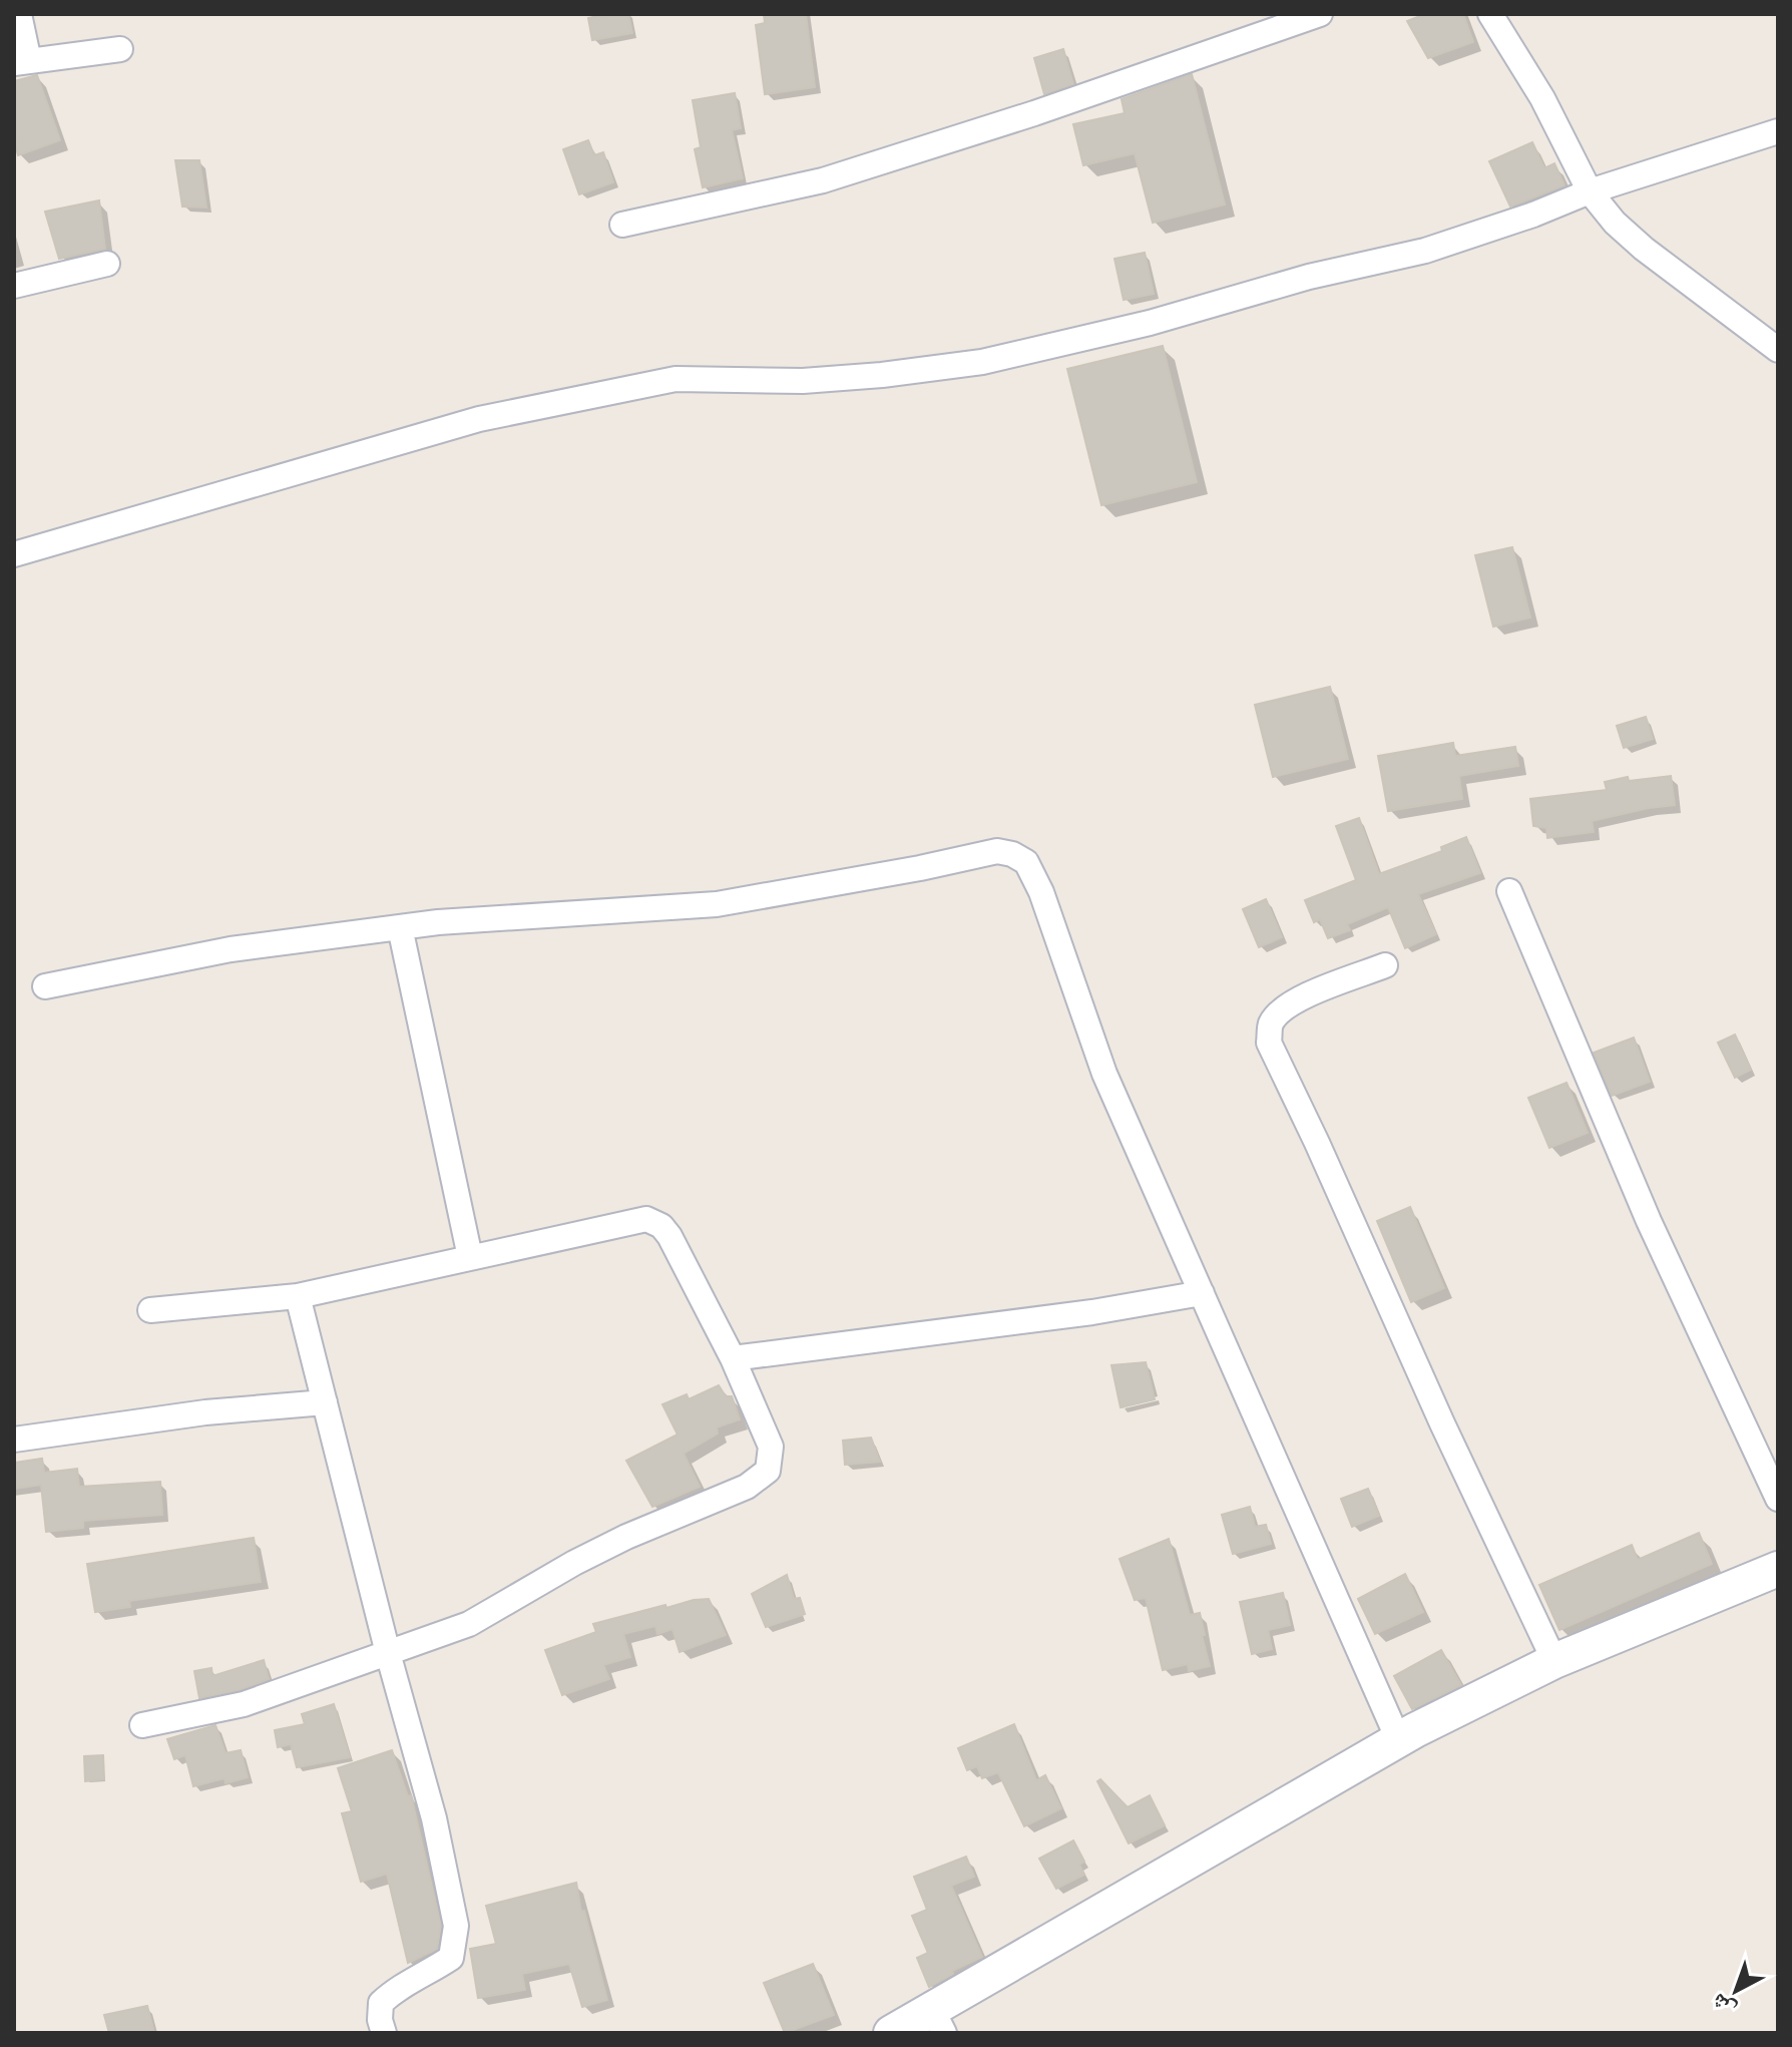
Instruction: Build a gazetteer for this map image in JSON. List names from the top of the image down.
{
  "north": "bottom left"
}
